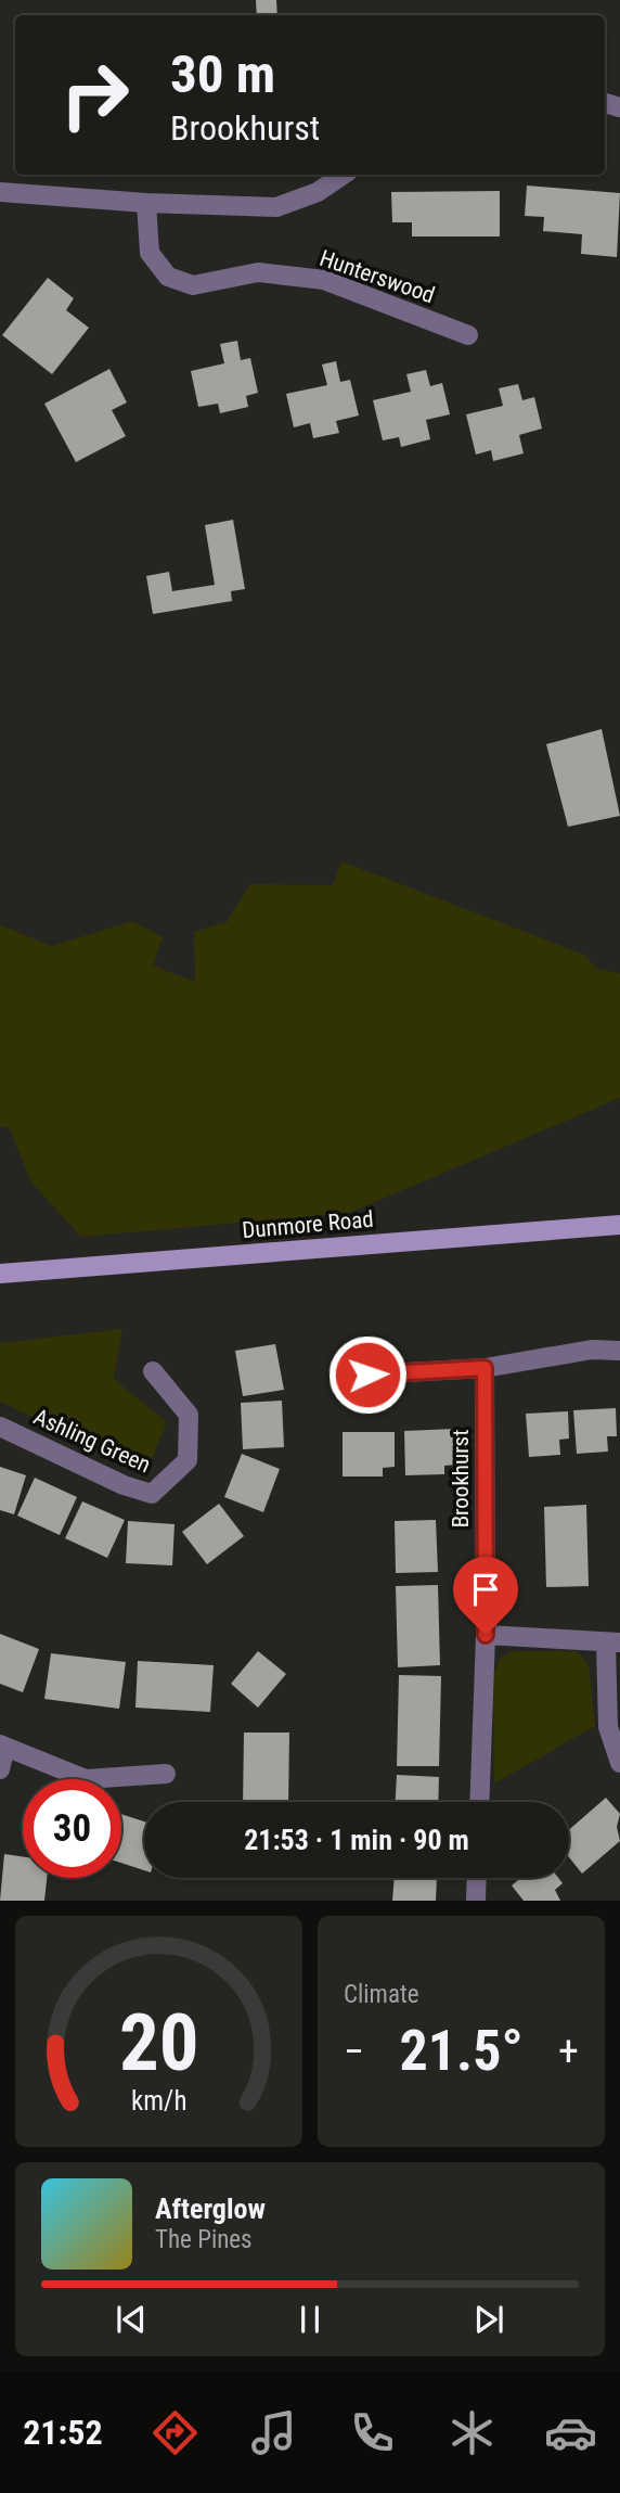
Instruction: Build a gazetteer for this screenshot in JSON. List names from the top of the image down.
{
  "streets": {
    "main road": ["Dunmore Road"],
    "street": ["Hunterswood", "Ashling Green", "Brookhurst"]
  },
  "page": {
    "turn": ["30 m", "Brookhurst"],
    "limit": "30",
    "trip": "21:53 · 1 min · 90 m",
    "tile": "Climate",
    "heat": ["−", "21.5°", "+"],
    "song": ["Afterglow", "The Pines"],
    "tabs": "21:52",
    "gauge": ["20", "km/h"]
  }
}
